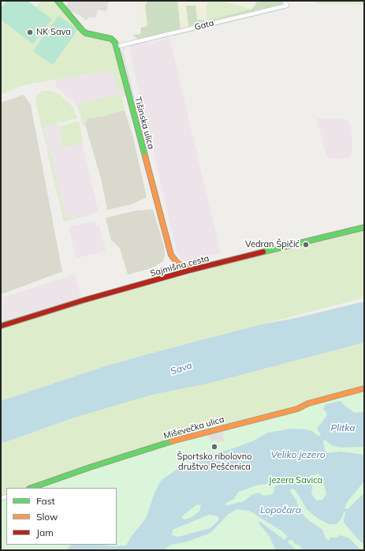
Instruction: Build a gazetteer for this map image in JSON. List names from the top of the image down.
{
  "streets": {
    "street": [
      "Gata",
      "Tišinska ulica",
      "Sajmišna cesta",
      "Miševečka ulica"
    ]
  },
  "crossings": [
    ["Gata", "Tišinska ulica"],
    ["Tišinska ulica", "Sajmišna cesta"]
  ],
  "water": [
    "Sava",
    "Plitka",
    "Veliko jezero",
    "Lopočara"
  ],
  "parks": ["Jezera Savica"],
  "places": ["NK Sava", "Vedran Špičić", "Športsko ribolovno društvo Pešćenica"],
  "legend": ["Fast", "Slow", "Jam"]
}
